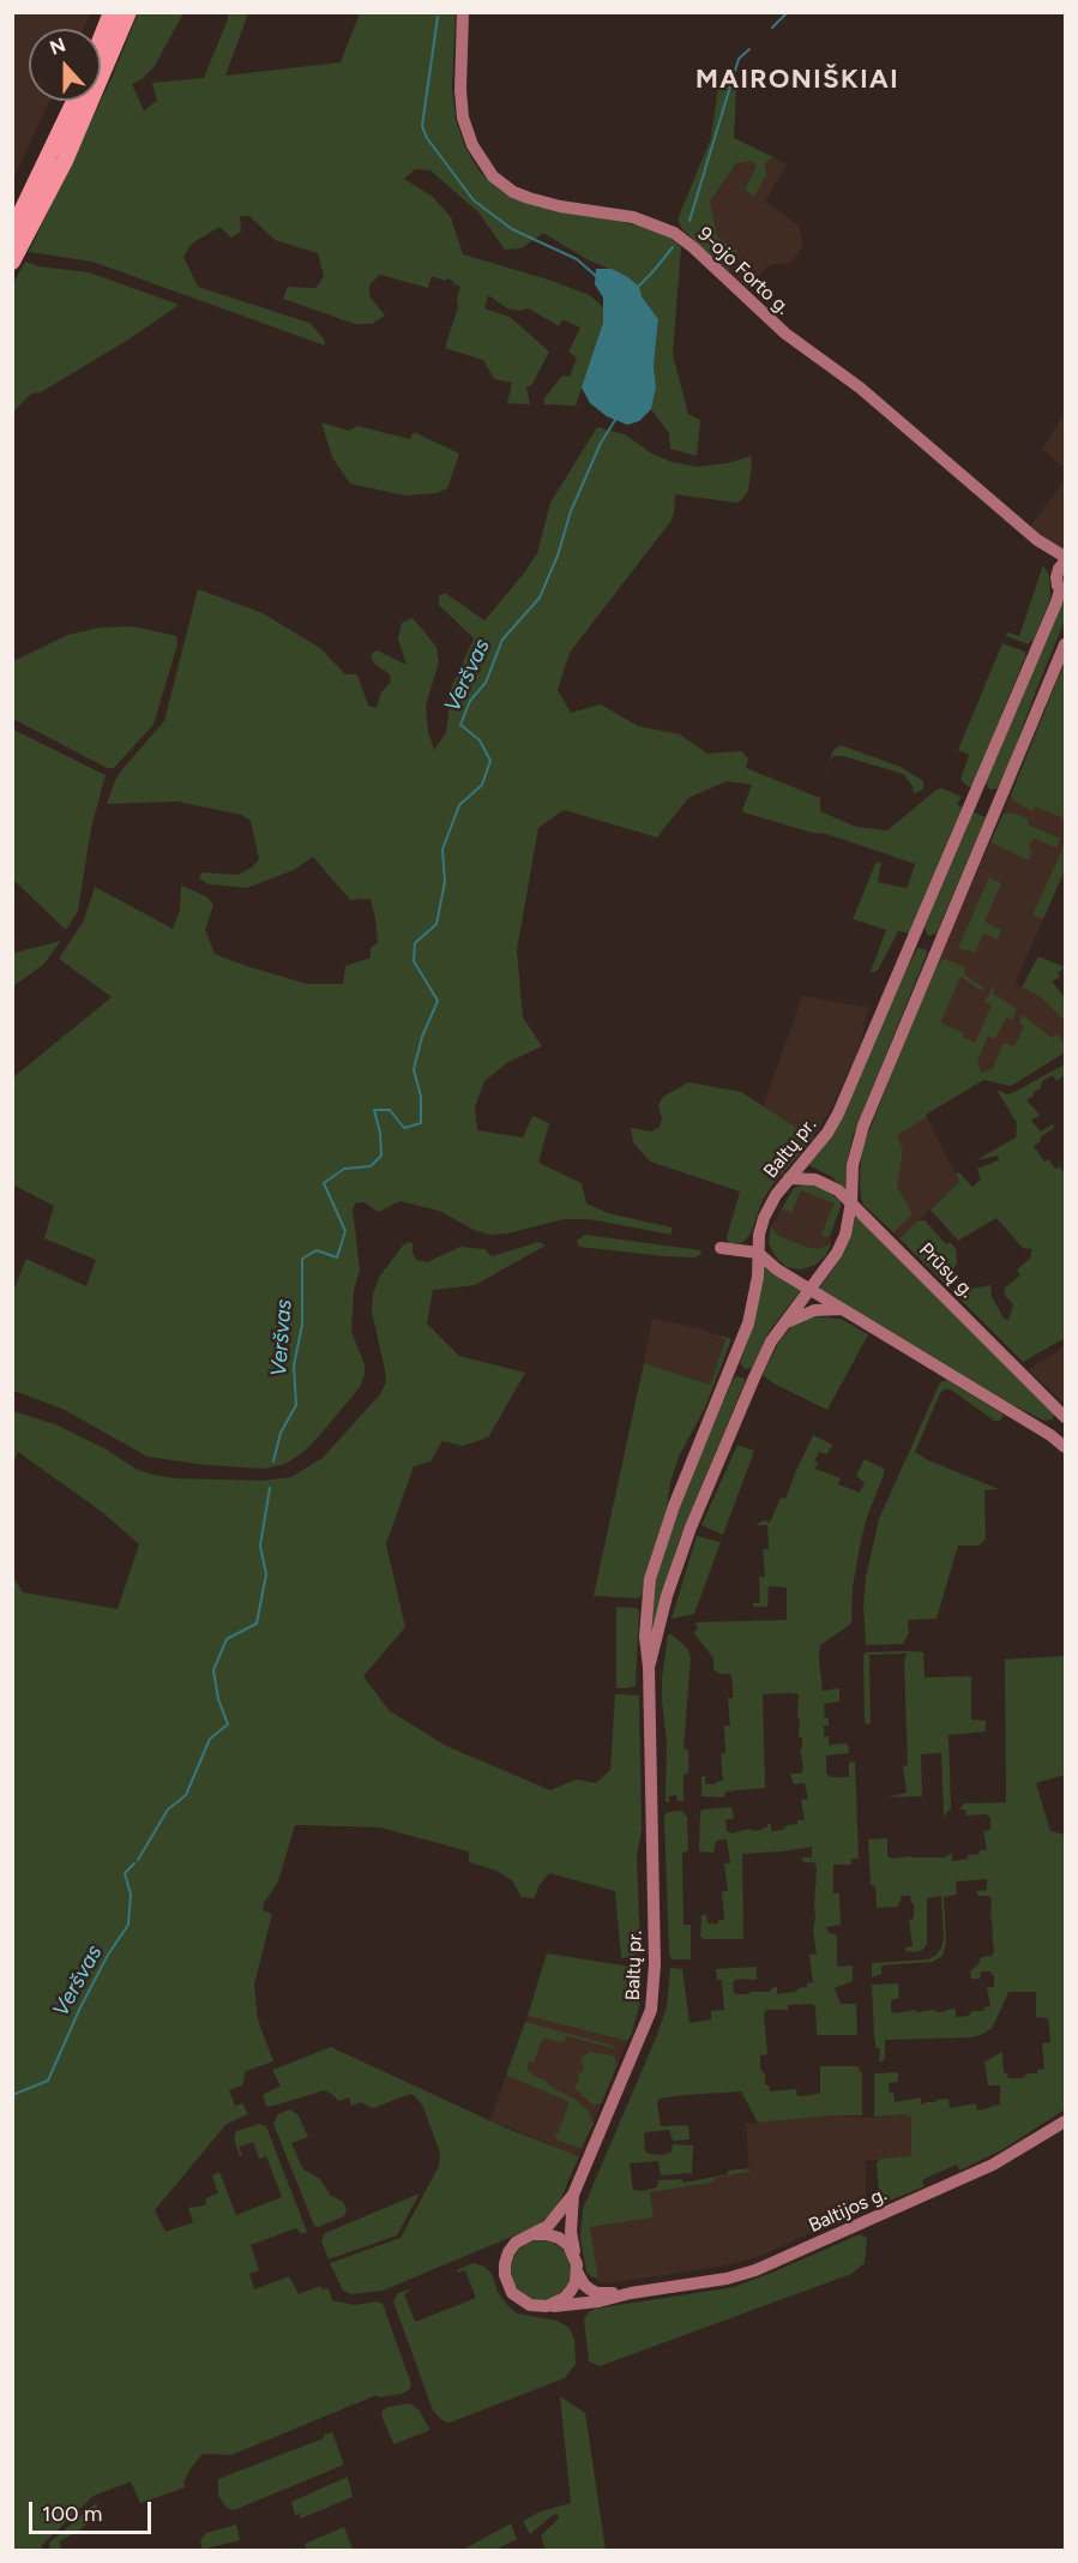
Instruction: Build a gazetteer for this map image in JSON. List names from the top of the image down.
{
  "streets": {
    "street": [
      "9-ojo Forto g.",
      "Baltų pr.",
      "Prūsų g.",
      "Baltijos g."
    ]
  },
  "crossings": [
    ["9-ojo Forto g.", "Baltų pr."],
    ["Baltų pr.", "Prūsų g."],
    ["Baltų pr.", "Baltijos g."]
  ],
  "districts": ["MAIRONIŠKIAI"],
  "water": ["Veršvas"],
  "scale_bar": "100 m",
  "north": "top"
}
